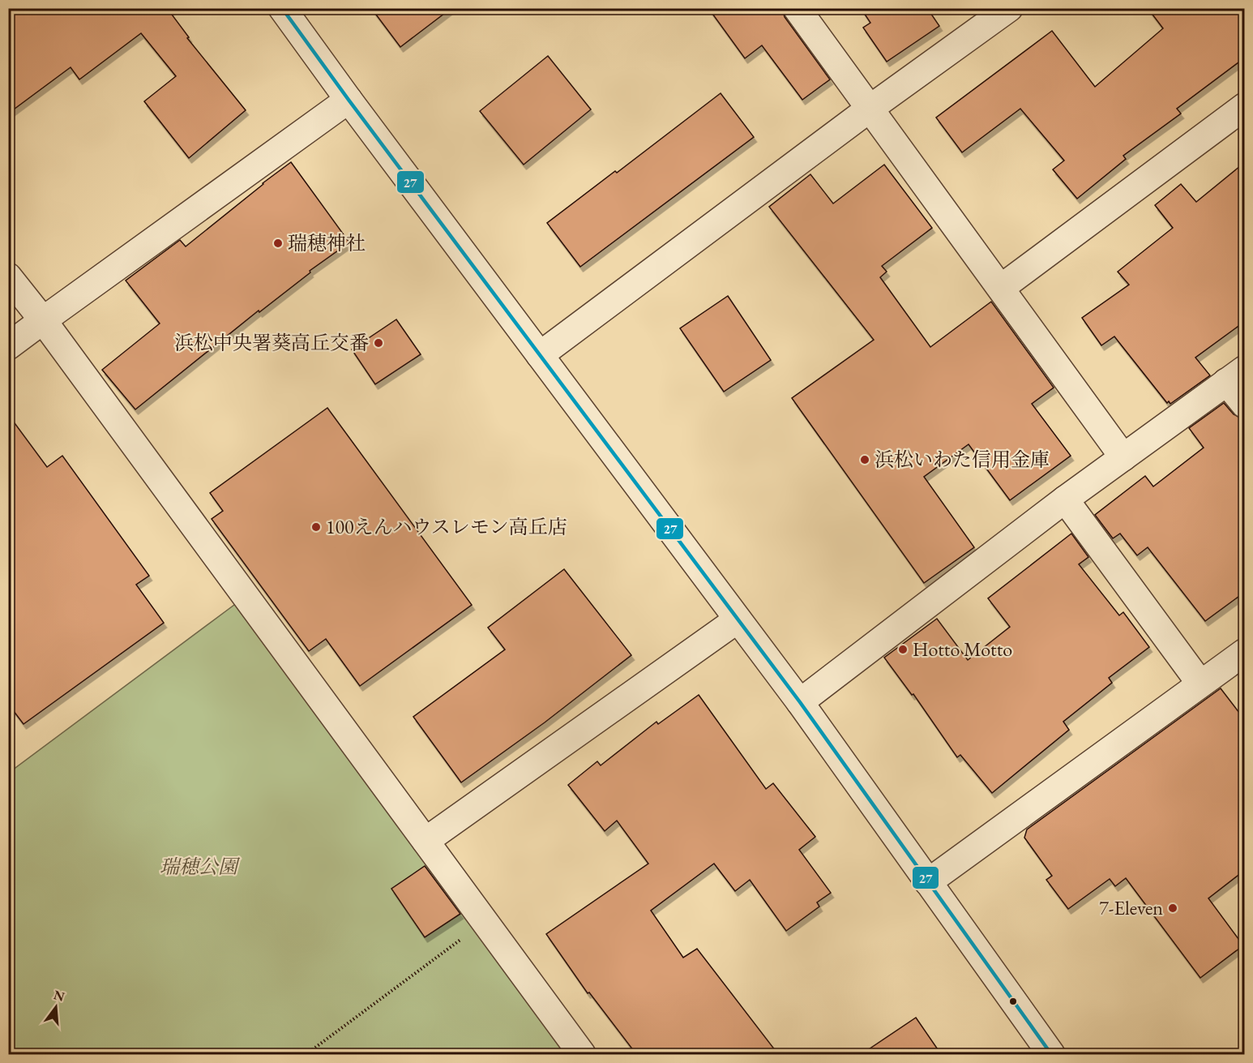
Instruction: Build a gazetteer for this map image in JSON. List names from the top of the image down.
{
  "parks": ["瑞穂公園"],
  "places": [
    "瑞穂神社",
    "浜松中央署葵高丘交番",
    "浜松いわた信用金庫",
    "100えんハウスレモン高丘店",
    "Hotto Motto",
    "7-Eleven"
  ],
  "lines": ["transit line 27"],
  "north": "top"
}
